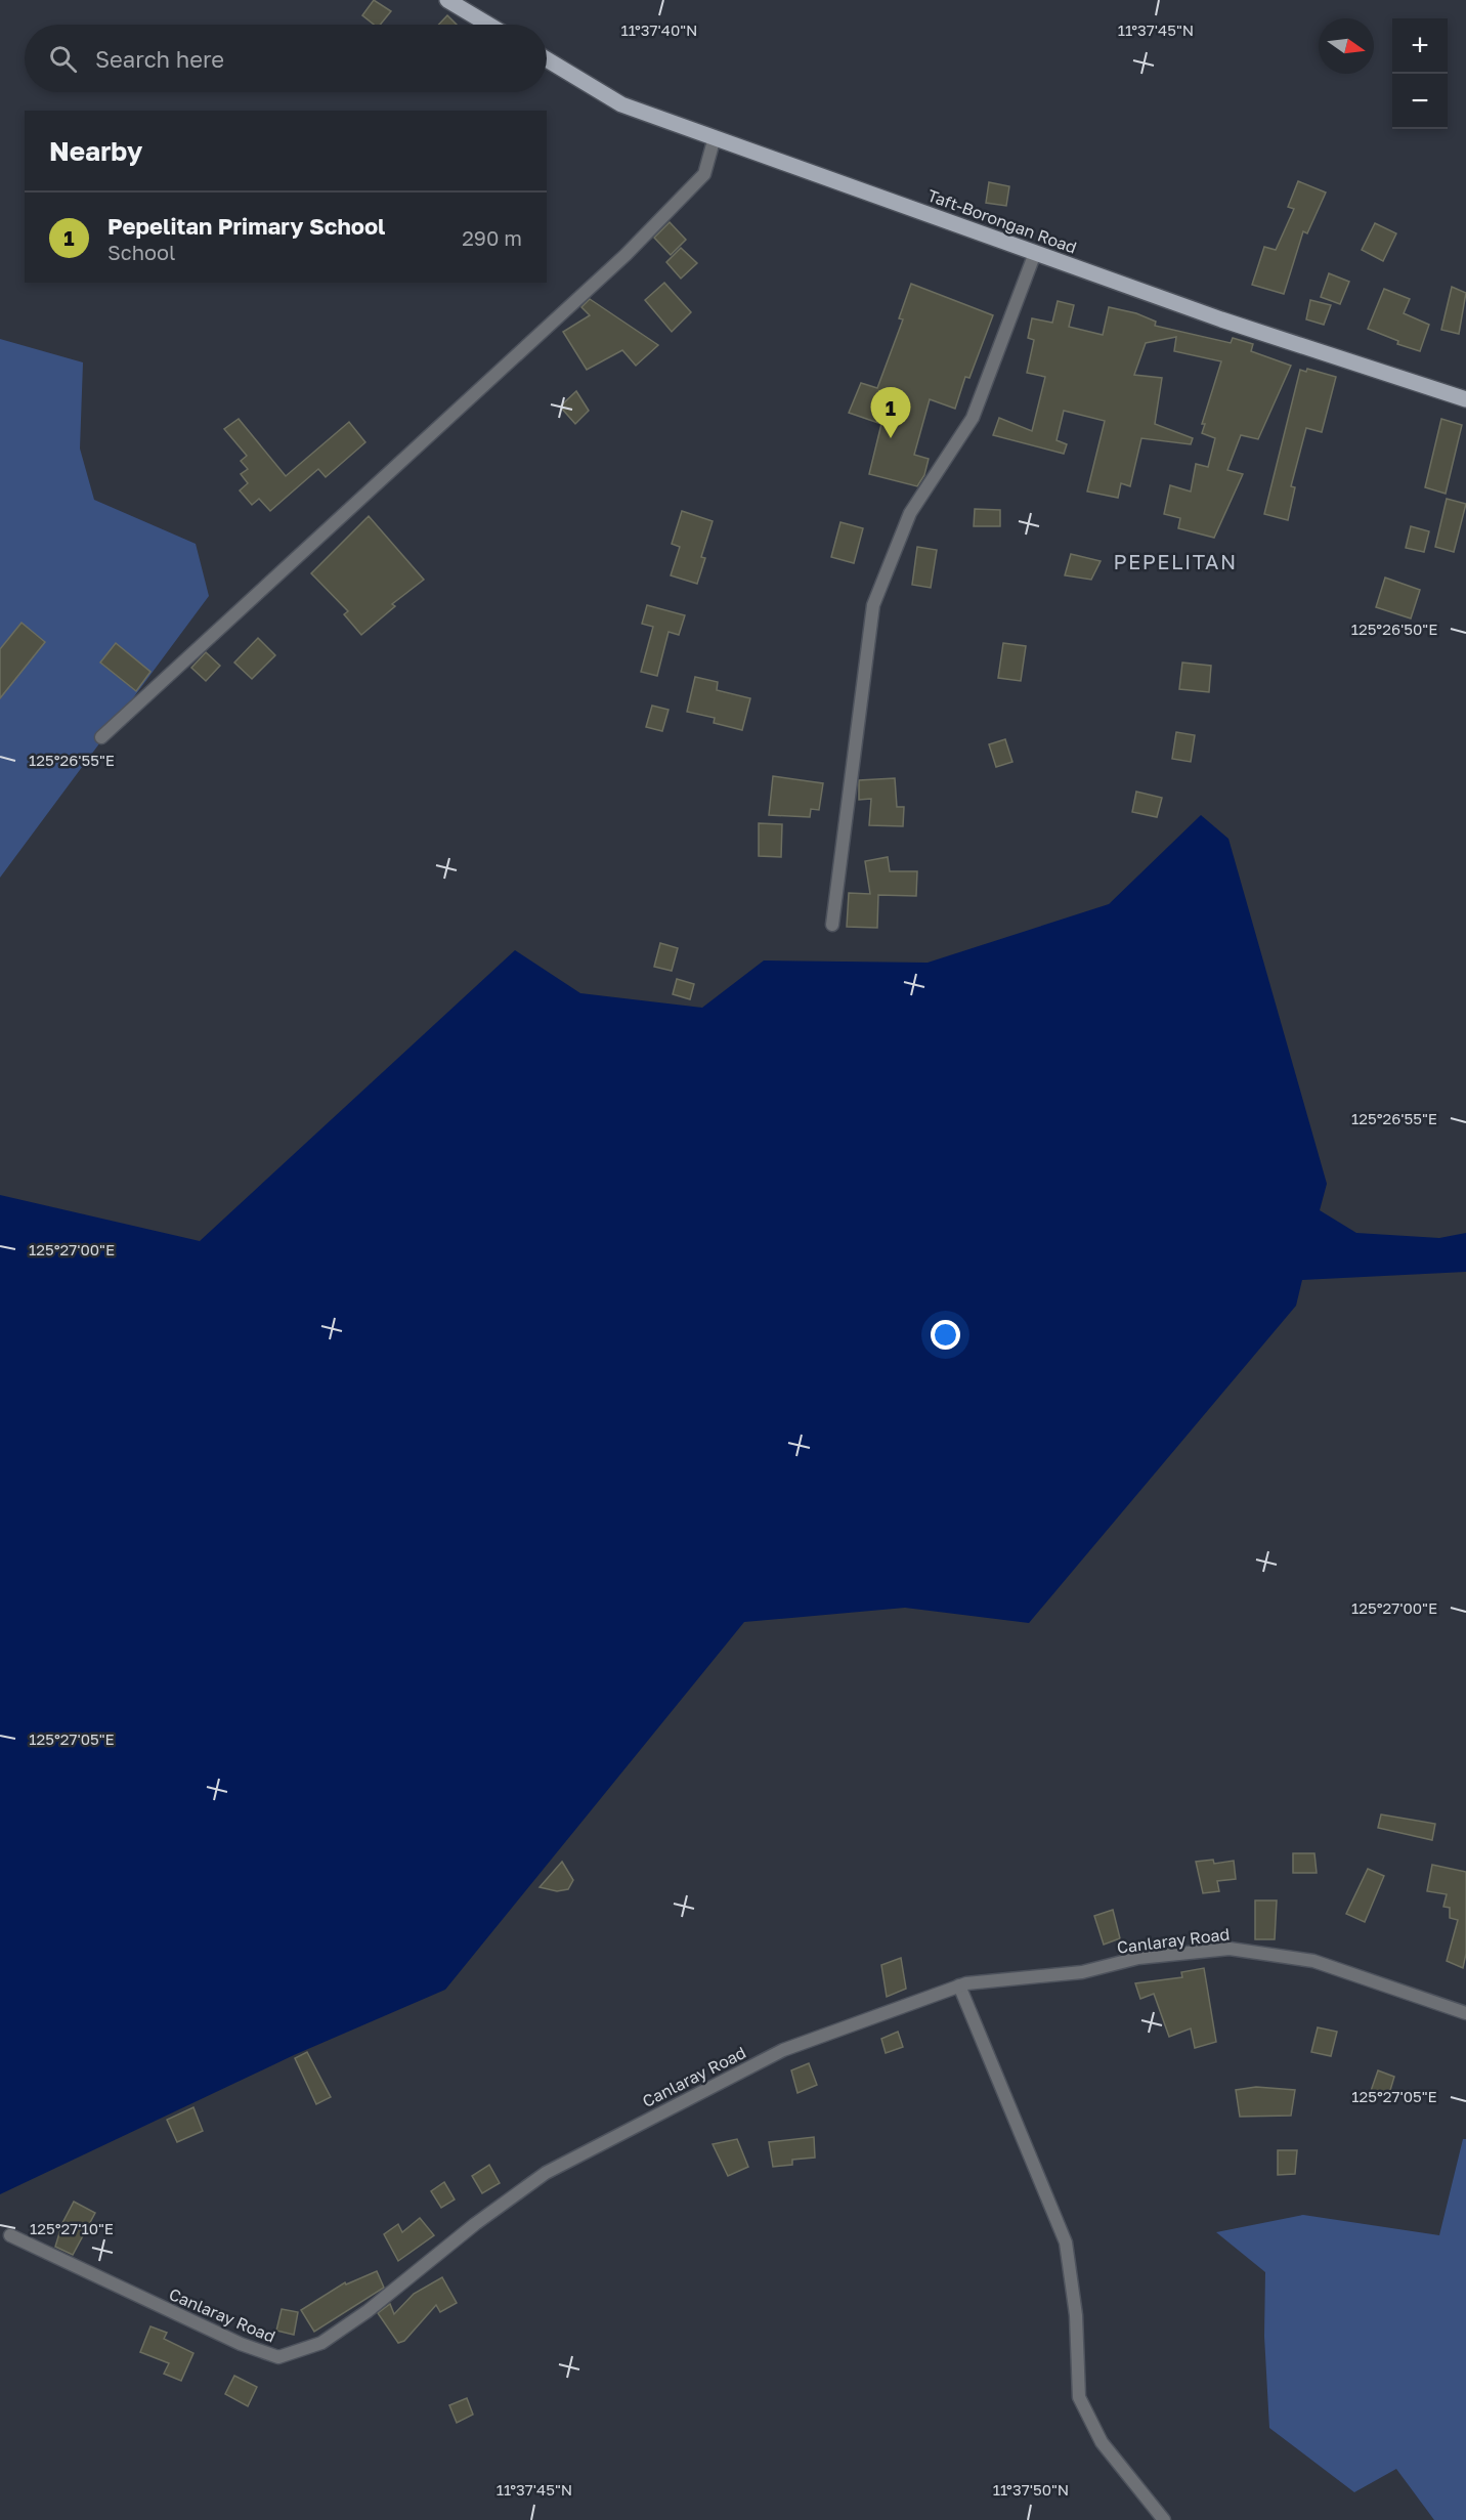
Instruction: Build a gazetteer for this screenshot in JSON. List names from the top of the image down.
{
  "streets": {
    "main road": ["Taft-Borongan Road"],
    "street": ["Canlaray Road"]
  },
  "districts": ["PEPELITAN"],
  "north": "right",
  "page": {
    "map_buttons": ["+", "−"],
    "search": "Search here",
    "heading": "Nearby",
    "list": [
      {
        "mark": "1",
        "name": "Pepelitan Primary School",
        "note": "School",
        "value": "290 m"
      }
    ],
    "pins": "1"
  },
  "coordinates": [
    "11°37'45\"N",
    "11°37'40\"N",
    "125°26'50\"E",
    "125°26'55\"E",
    "125°27'00\"E",
    "125°27'05\"E",
    "125°27'10\"E",
    "11°37'50\"N"
  ]
}
